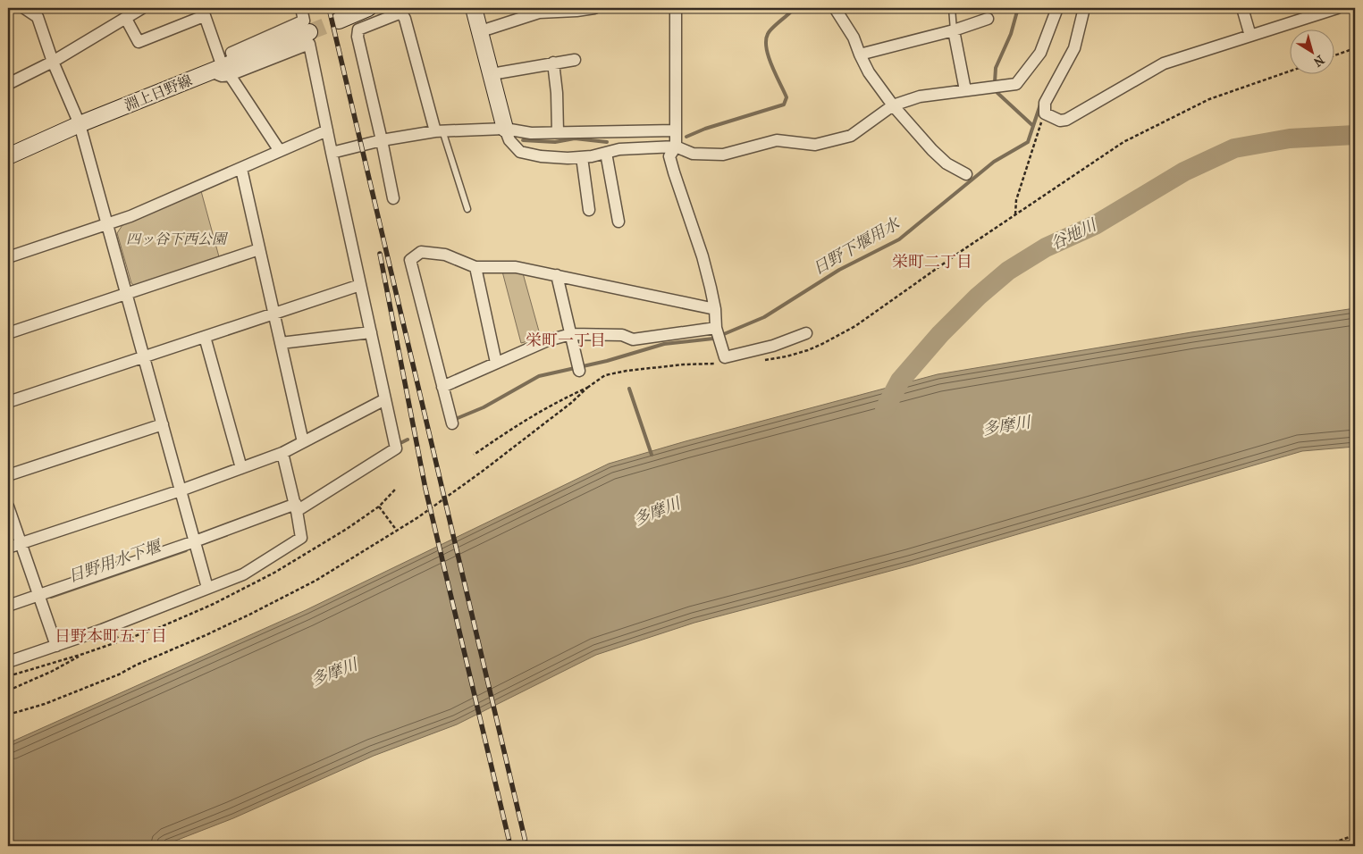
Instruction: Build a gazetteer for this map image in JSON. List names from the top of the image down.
{
  "streets": {
    "main road": ["淵上日野線"]
  },
  "districts": ["栄町二丁目", "栄町一丁目", "日野本町五丁目"],
  "water": [
    "谷地川",
    "日野下堰用水",
    "多摩川",
    "日野用水下堰"
  ],
  "parks": ["四ッ谷下西公園"],
  "north": "bottom right"
}
